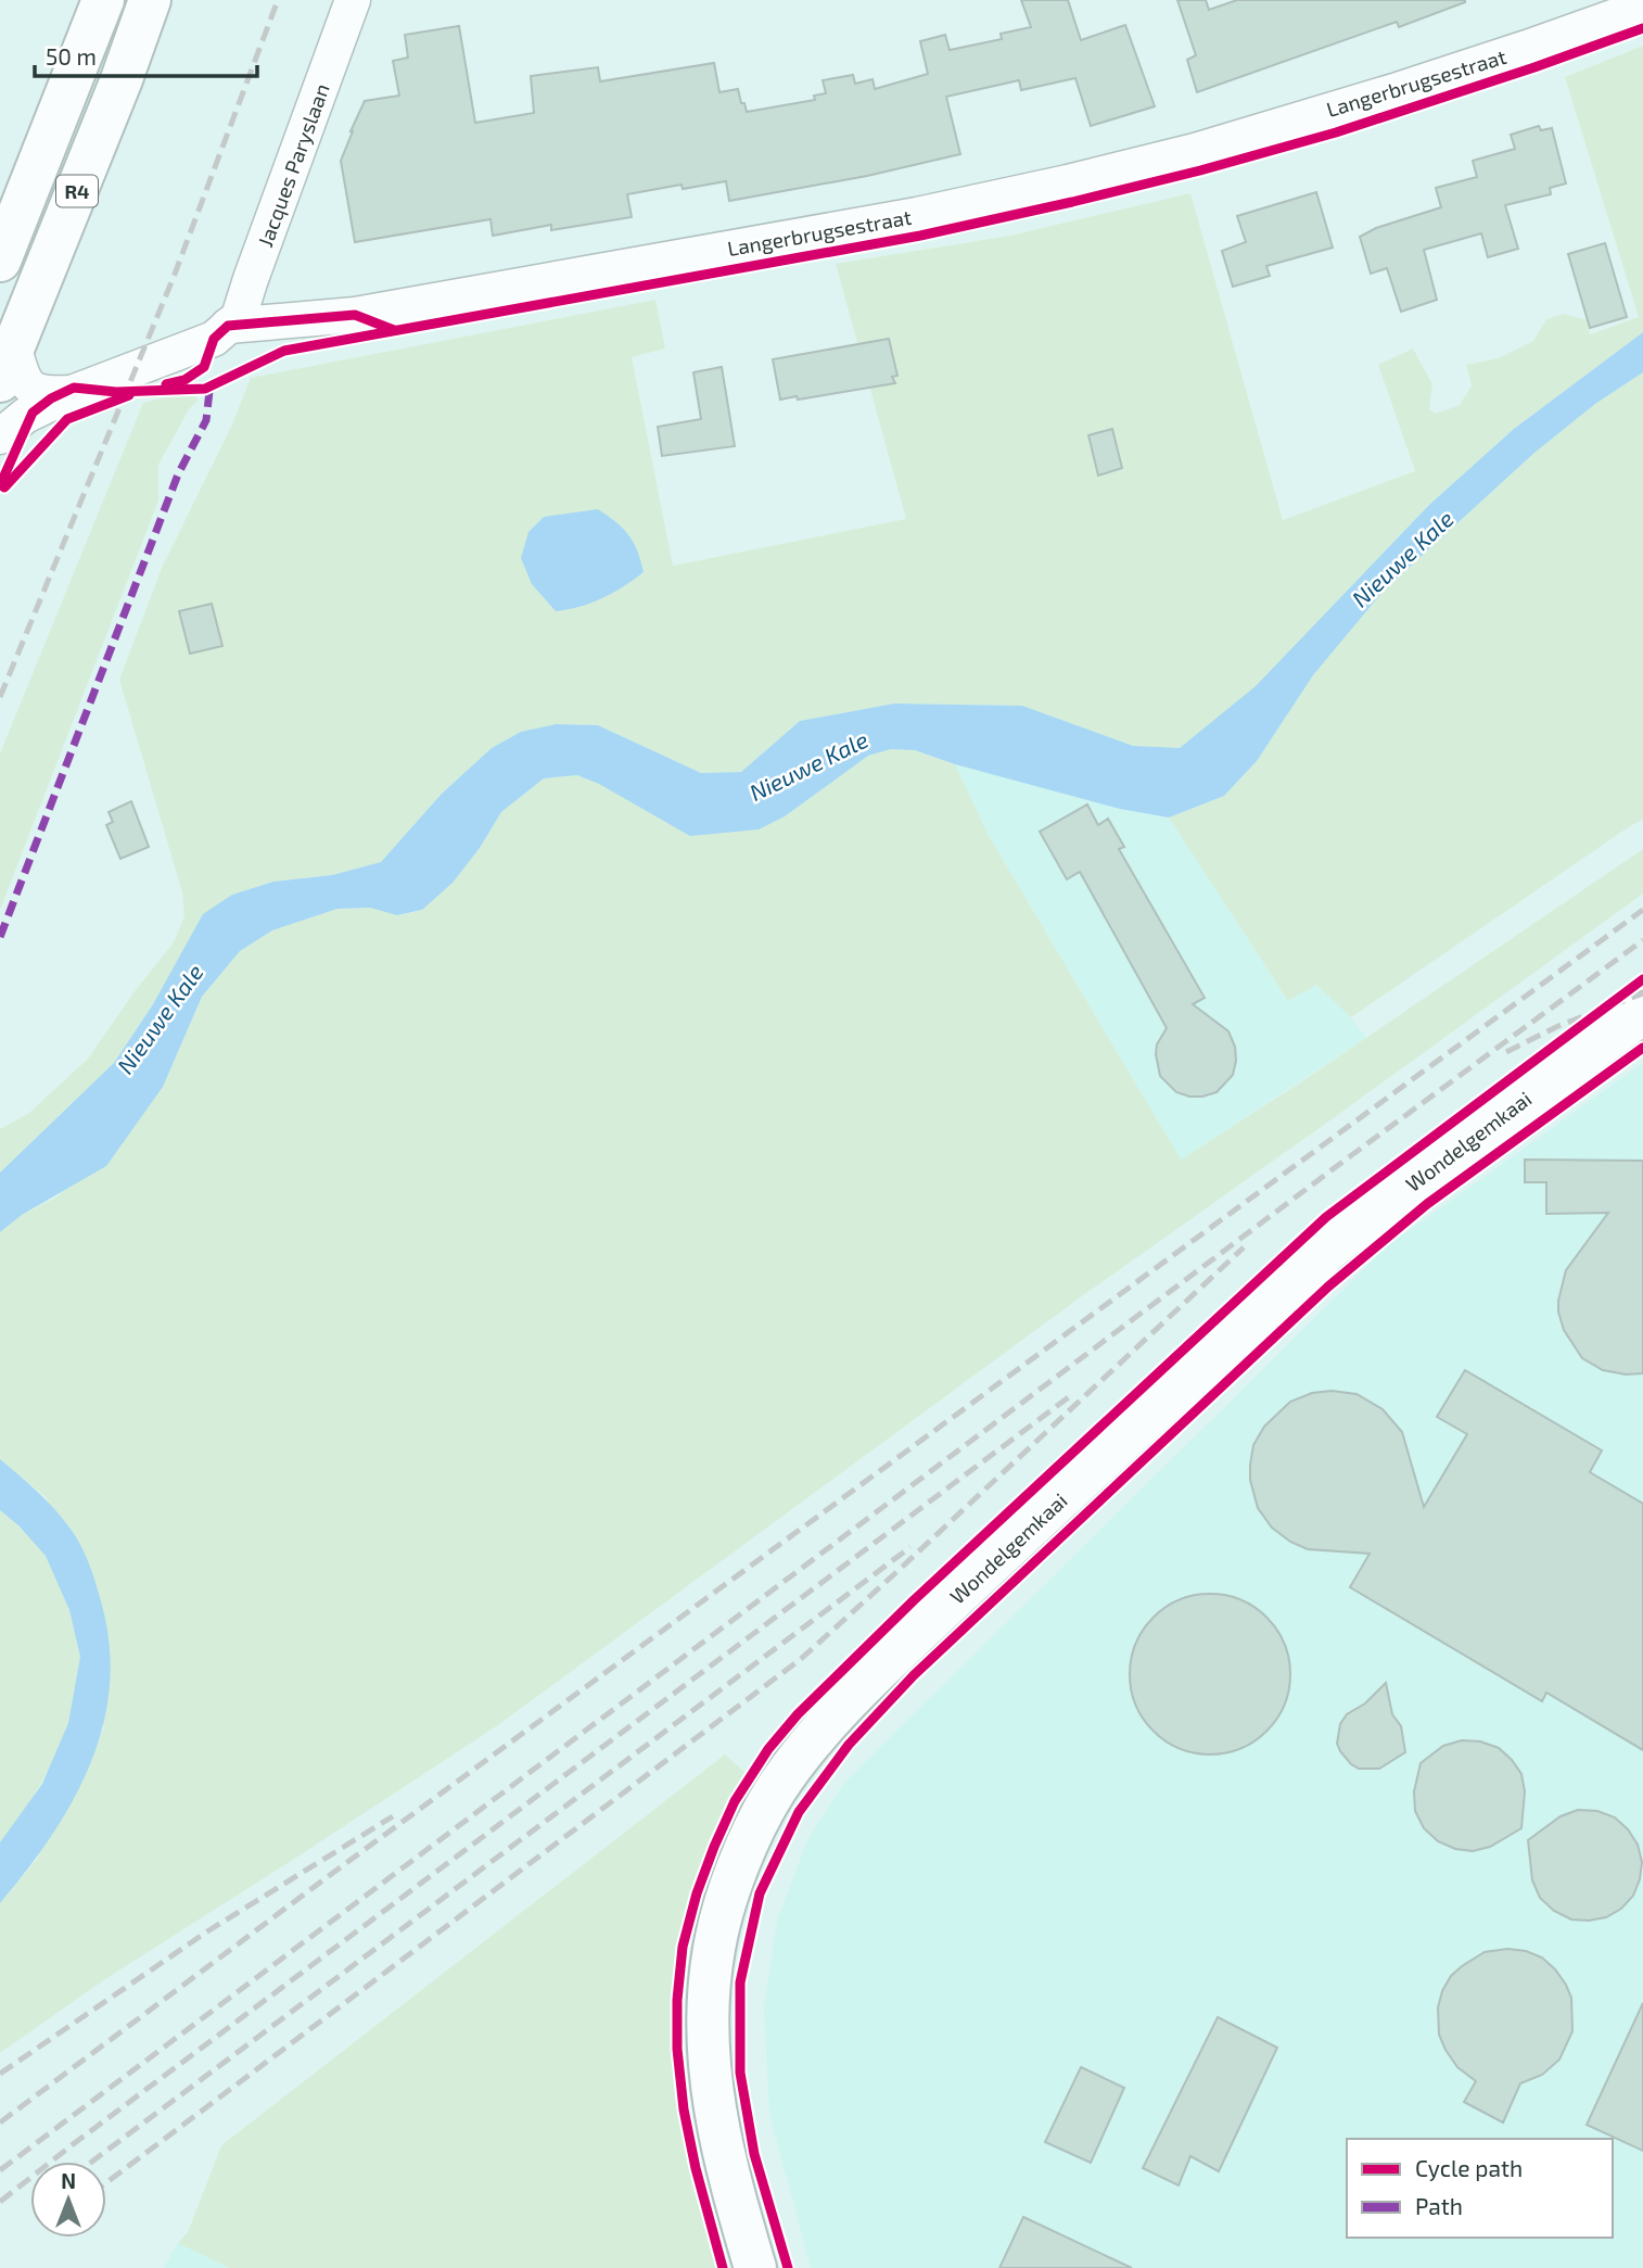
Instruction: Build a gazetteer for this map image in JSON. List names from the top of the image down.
{
  "streets": {
    "main road": ["R4", "Wondelgemkaai"],
    "street": ["Langerbrugsestraat", "Jacques Paryslaan"]
  },
  "crossings": [
    ["Langerbrugsestraat", "Jacques Paryslaan"]
  ],
  "water": ["Nieuwe Kale"],
  "legend": ["Cycle path", "Path"],
  "scale_bar": "50 m",
  "north": "top"
}
